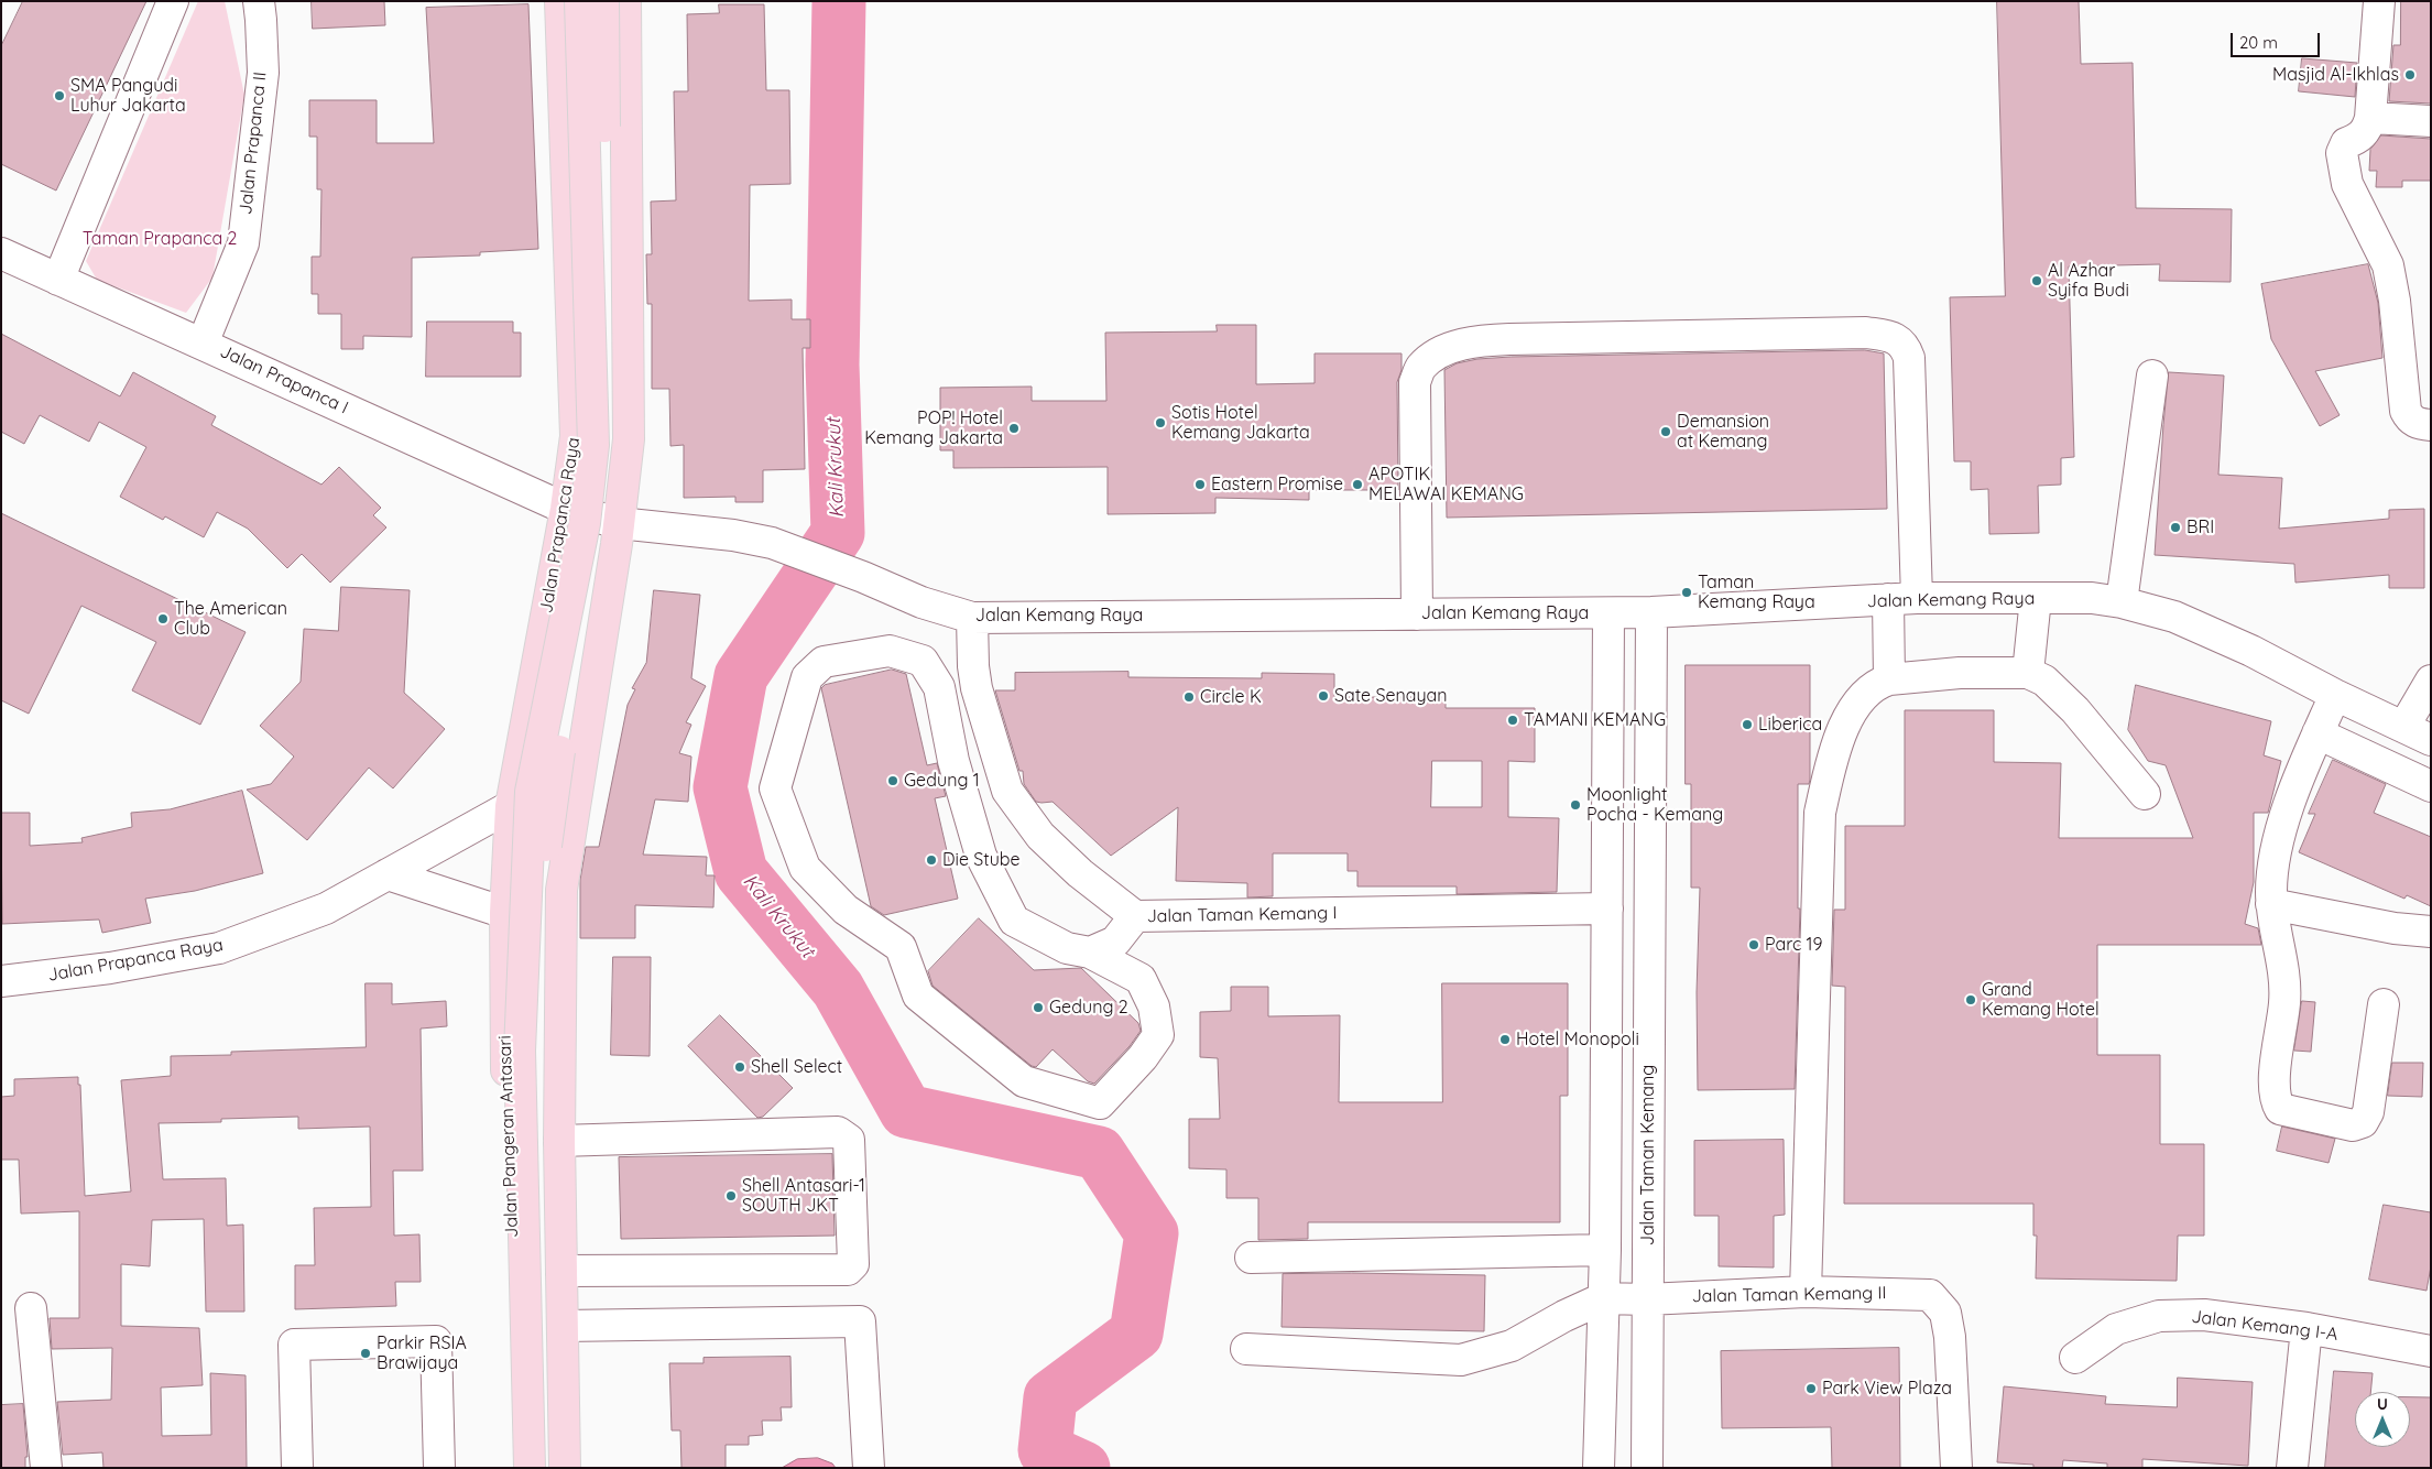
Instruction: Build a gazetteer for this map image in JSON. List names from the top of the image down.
{
  "streets": {
    "main road": ["Jalan Prapanca Raya", "Jalan Pangeran Antasari"],
    "street": [
      "Jalan Prapanca II",
      "Jalan Prapanca I",
      "Jalan Kemang Raya",
      "Jalan Taman Kemang I",
      "Jalan Taman Kemang",
      "Jalan Taman Kemang II",
      "Jalan Kemang I-A"
    ]
  },
  "crossings": [
    ["Jalan Prapanca II", "Jalan Prapanca I"],
    ["Jalan Prapanca I", "Jalan Prapanca Raya"],
    ["Jalan Prapanca I", "Jalan Kemang Raya"],
    ["Jalan Prapanca Raya", "Jalan Kemang Raya"],
    ["Jalan Prapanca Raya", "Jalan Pangeran Antasari"],
    ["Jalan Kemang Raya", "Jalan Taman Kemang I"],
    ["Jalan Kemang Raya", "Jalan Taman Kemang"],
    ["Jalan Taman Kemang", "Jalan Taman Kemang II"]
  ],
  "water": ["Kali Krukut"],
  "parks": ["Taman Prapanca 2"],
  "places": [
    "Masjid Al-Ikhlas",
    "SMA Pangudi Luhur Jakarta",
    "Al Azhar Syifa Budi",
    "Sotis Hotel Kemang Jakarta",
    "POP! Hotel Kemang Jakarta",
    "Demansion at Kemang",
    "Eastern Promise",
    "APOTIK MELAWAI KEMANG",
    "BRI",
    "Taman Kemang Raya",
    "The American Club",
    "Sate Senayan",
    "Circle K",
    "TAMANI KEMANG",
    "Liberica",
    "Gedung 1",
    "Moonlight Pocha - Kemang",
    "Die Stube",
    "Parc 19",
    "Grand Kemang Hotel",
    "Gedung 2",
    "Hotel Monopoli",
    "Shell Select",
    "Shell Antasari-1 SOUTH JKT",
    "Parkir RSIA Brawijaya",
    "Park View Plaza"
  ],
  "scale_bar": "20 m",
  "north": "top"
}
